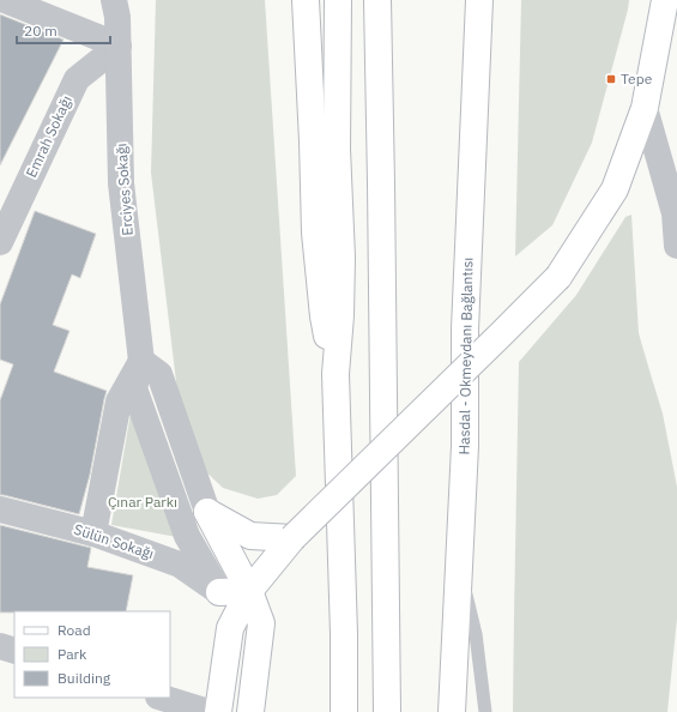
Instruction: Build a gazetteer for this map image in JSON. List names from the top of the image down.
{
  "streets": {
    "main road": ["Hasdal - Okmeydanı Bağlantısı"],
    "street": ["Emrah Sokağı", "Erciyes Sokağı", "Sülün Sokağı"]
  },
  "crossings": [
    ["Emrah Sokağı", "Erciyes Sokağı"],
    ["Erciyes Sokağı", "Sülün Sokağı"]
  ],
  "parks": ["Çınar Parkı"],
  "places": {
    "transit": ["Tepe"]
  },
  "legend": ["Road", "Park", "Building"],
  "scale_bar": "20 m"
}
